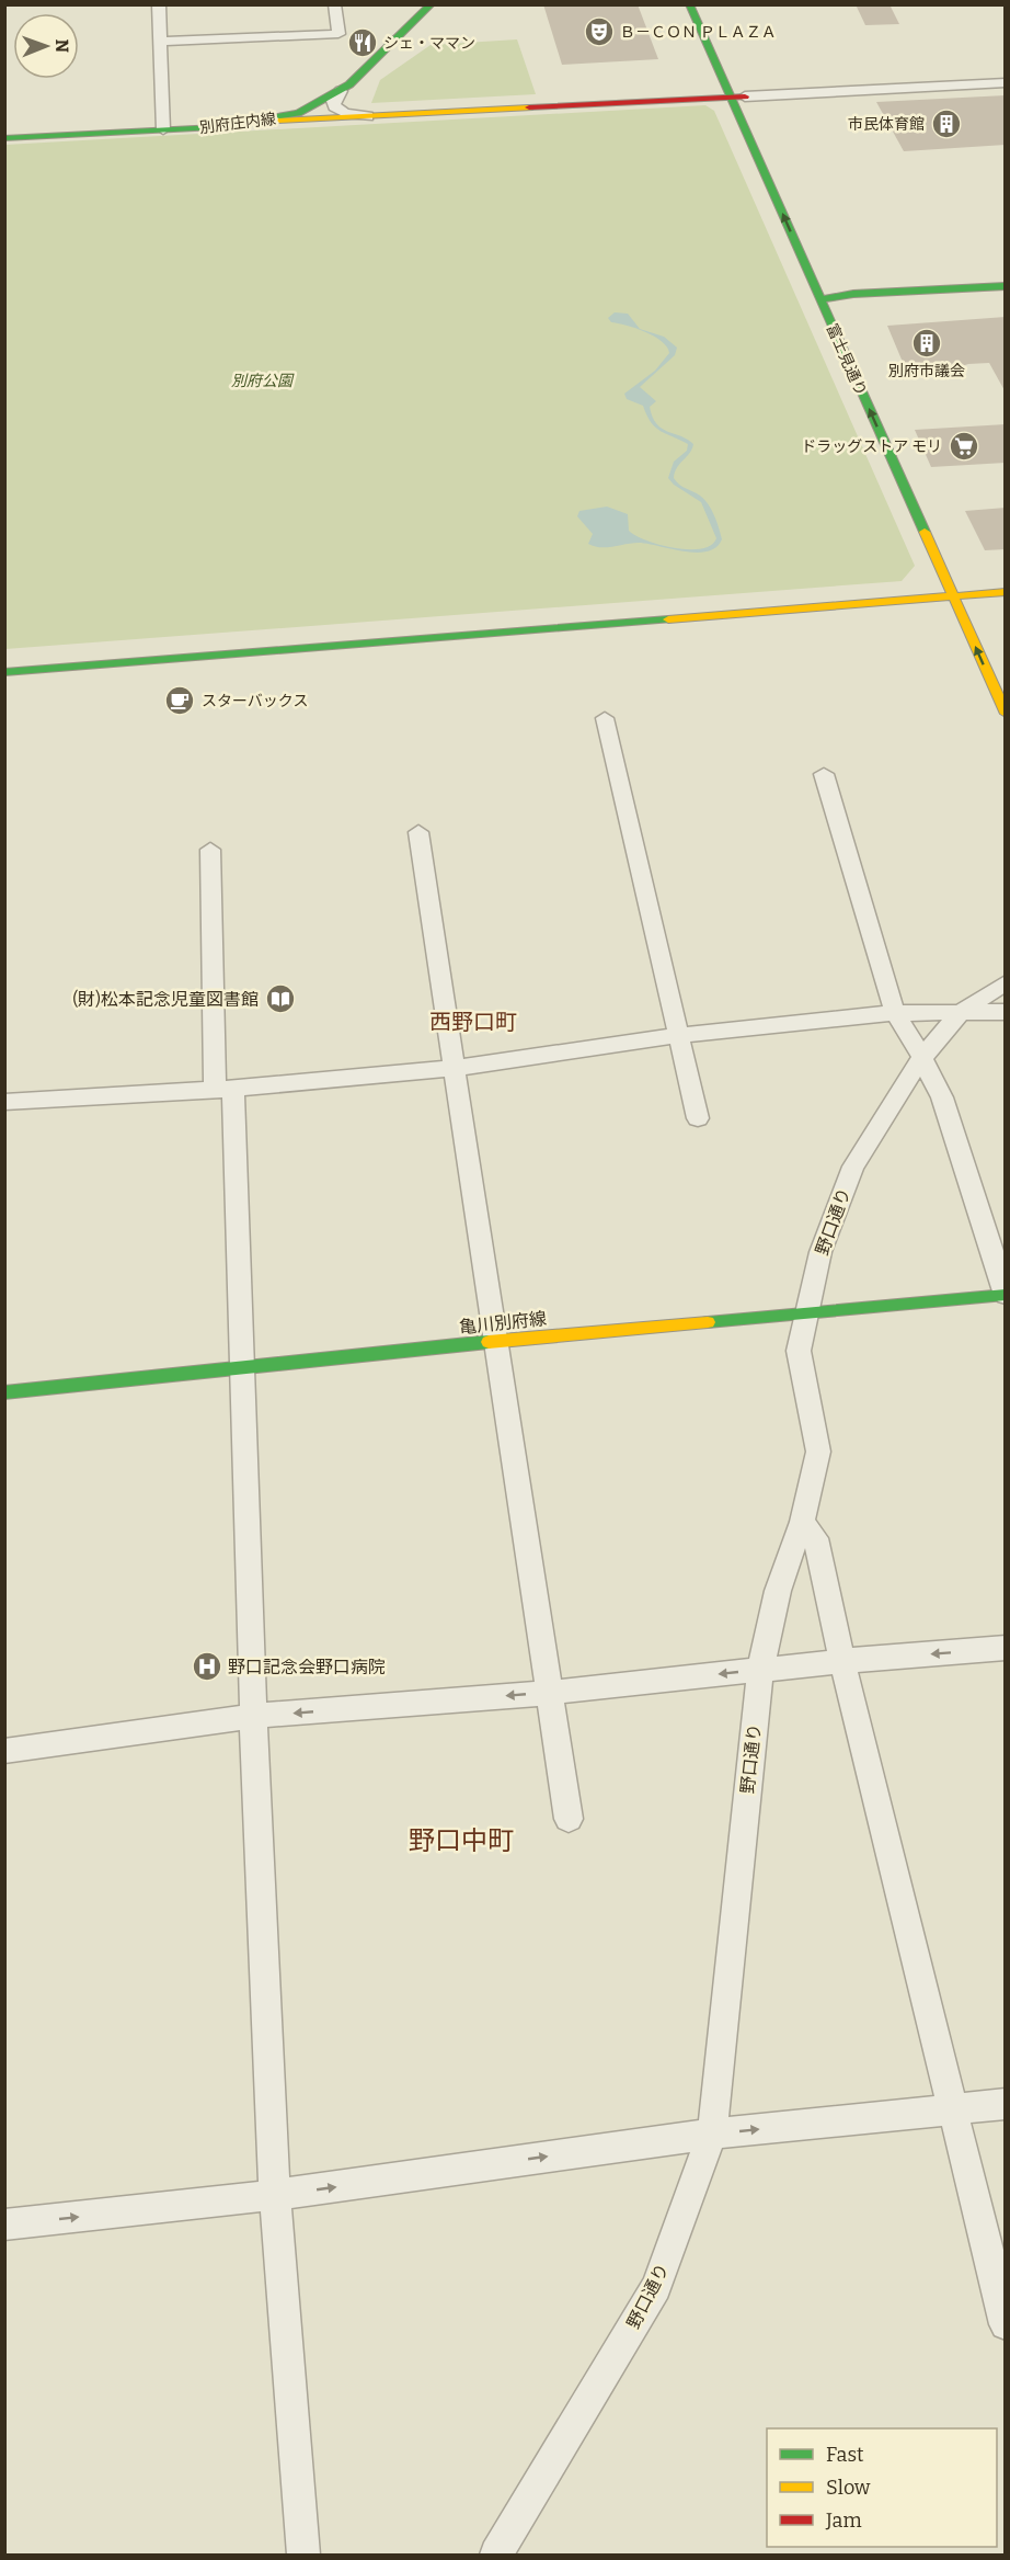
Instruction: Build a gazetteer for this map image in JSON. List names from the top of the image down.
{
  "streets": {
    "street": [
      "別府庄内線",
      "富士見通り",
      "野口通り",
      "亀川別府線"
    ]
  },
  "crossings": [
    ["野口通り", "亀川別府線"]
  ],
  "one_way": ["富士見通り"],
  "districts": ["西野口町", "野口中町"],
  "parks": ["別府公園"],
  "places": {
    "theatre": ["Ｂ－ＣＯＮ ＰＬＡＺＡ"],
    "restaurant": ["シェ・ママン"],
    "building": ["市民体育館", "別府市議会"],
    "supermarket": ["ドラッグストア モリ"],
    "cafe": ["スターバックス"],
    "library": ["(財)松本記念児童図書館"],
    "hospital": ["野口記念会野口病院"]
  },
  "legend": ["Fast", "Slow", "Jam"],
  "north": "right"
}
